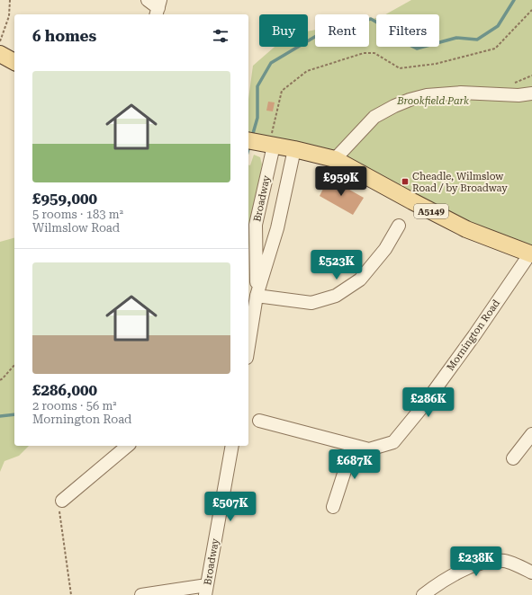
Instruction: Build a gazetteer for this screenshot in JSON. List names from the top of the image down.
{
  "streets": {
    "main road": ["A5149"],
    "street": ["Broadway", "Mornington Road"]
  },
  "crossings": [
    ["Broadway", "A5149"],
    ["A5149", "Mornington Road"]
  ],
  "parks": ["Brookfield Park"],
  "places": {
    "transit": ["Cheadle, Wilmslow Road / by Broadway"]
  },
  "page": {
    "chip": ["Buy", "Rent", "Filters"],
    "heading": "6 homes",
    "list": [
      {
        "name": "£959,000",
        "note": "5 rooms · 183 m² · Wilmslow Road"
      },
      {
        "name": "£286,000",
        "note": "2 rooms · 56 m² · Mornington Road"
      }
    ],
    "price": [
      "£959K",
      "£523K",
      "£286K",
      "£687K",
      "£507K",
      "£238K"
    ]
  }
}
